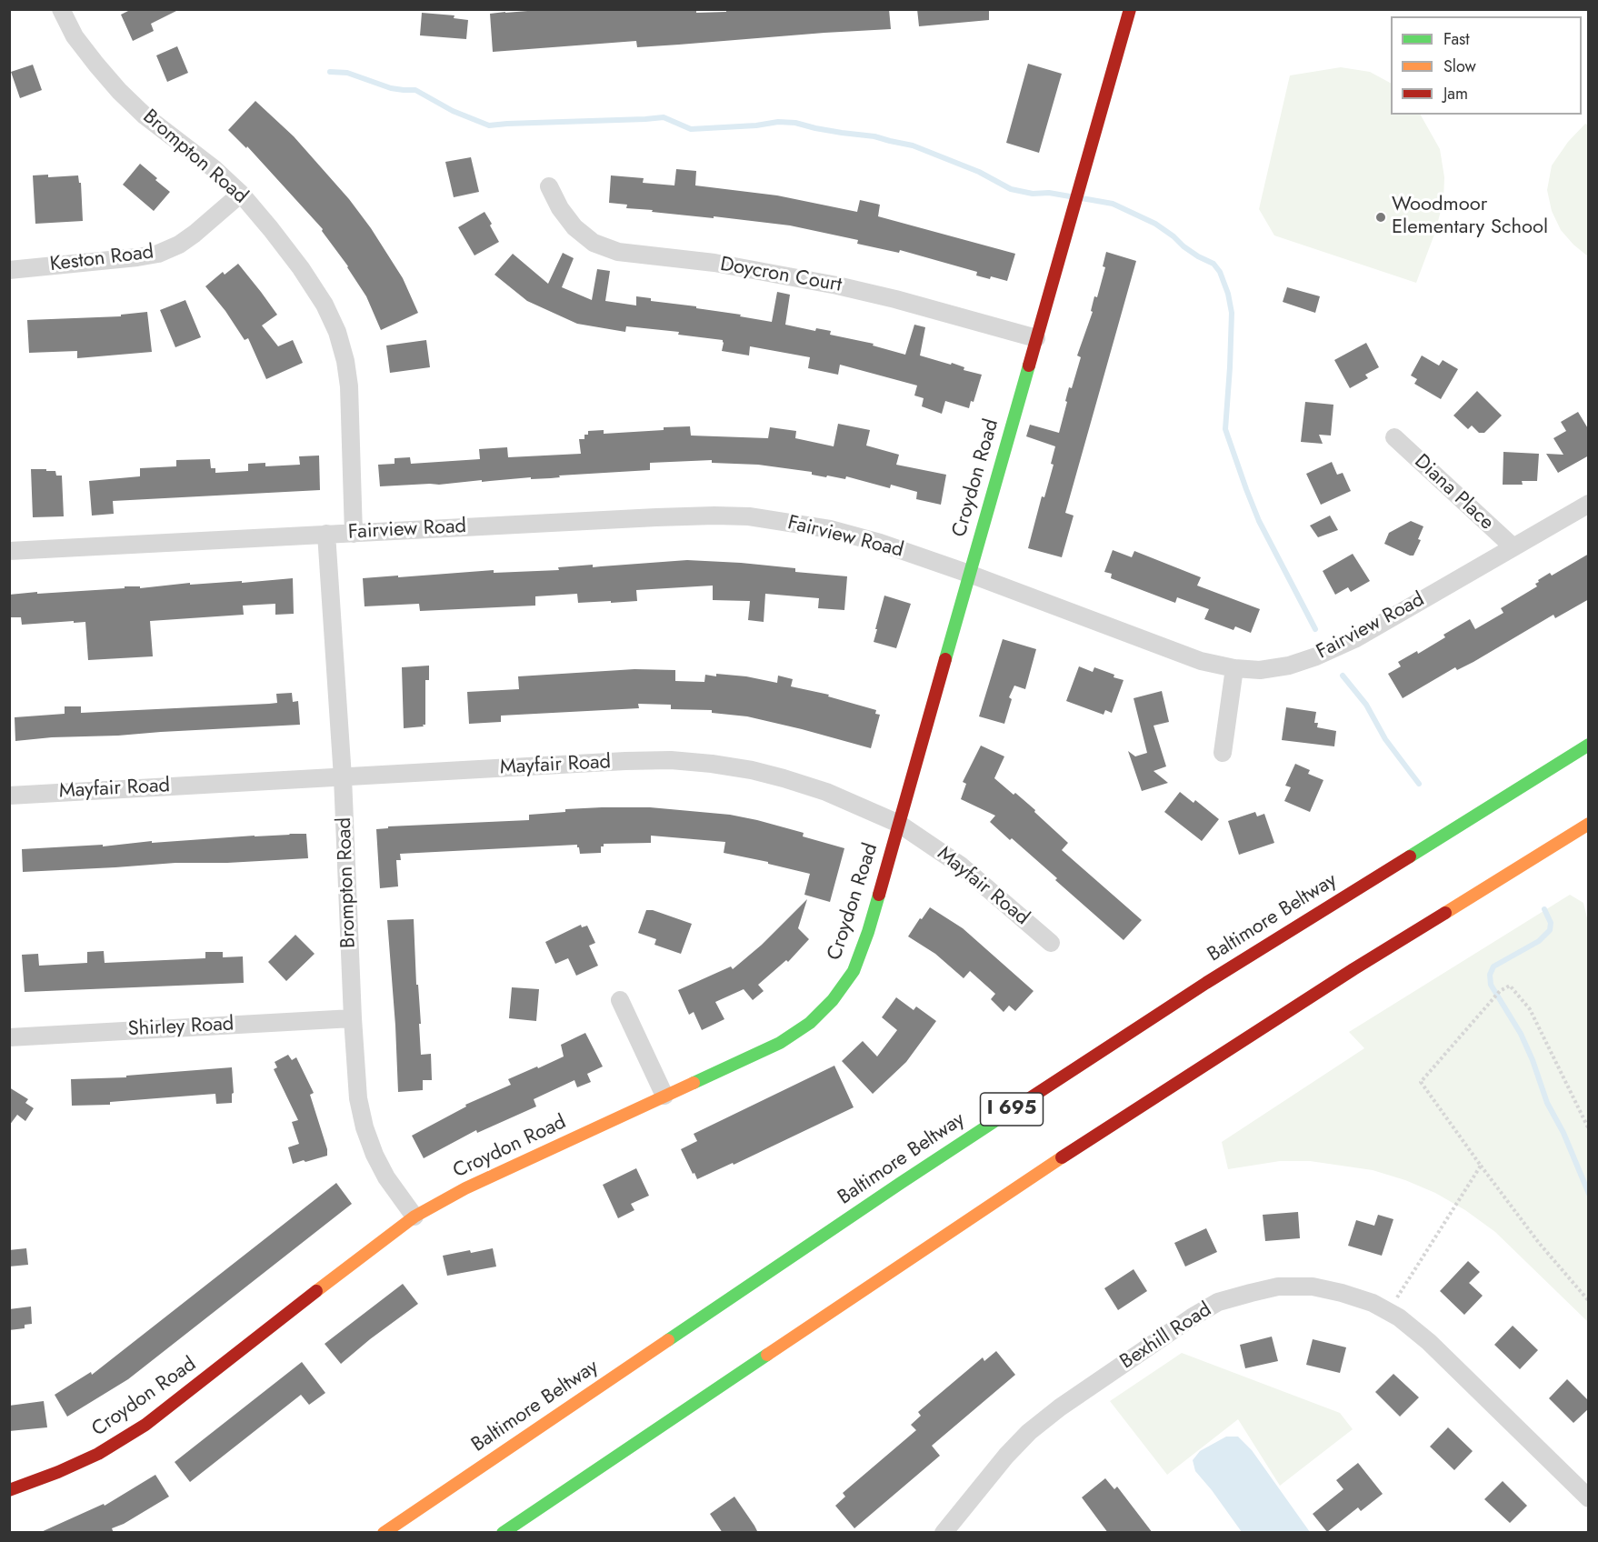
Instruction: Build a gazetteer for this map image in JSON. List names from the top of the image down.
{
  "streets": {
    "main road": ["Croydon Road", "Baltimore Beltway", "I 695"],
    "street": [
      "Brompton Road",
      "Keston Road",
      "Doycron Court",
      "Diana Place",
      "Fairview Road",
      "Mayfair Road",
      "Shirley Road",
      "Bexhill Road"
    ]
  },
  "crossings": [
    ["Brompton Road", "Keston Road"],
    ["Brompton Road", "Croydon Road"],
    ["Brompton Road", "Fairview Road"],
    ["Brompton Road", "Mayfair Road"],
    ["Brompton Road", "Shirley Road"],
    ["Doycron Court", "Croydon Road"],
    ["Croydon Road", "Fairview Road"],
    ["Croydon Road", "Mayfair Road"],
    ["Diana Place", "Fairview Road"]
  ],
  "places": ["Woodmoor Elementary School"],
  "legend": ["Fast", "Slow", "Jam"]
}
